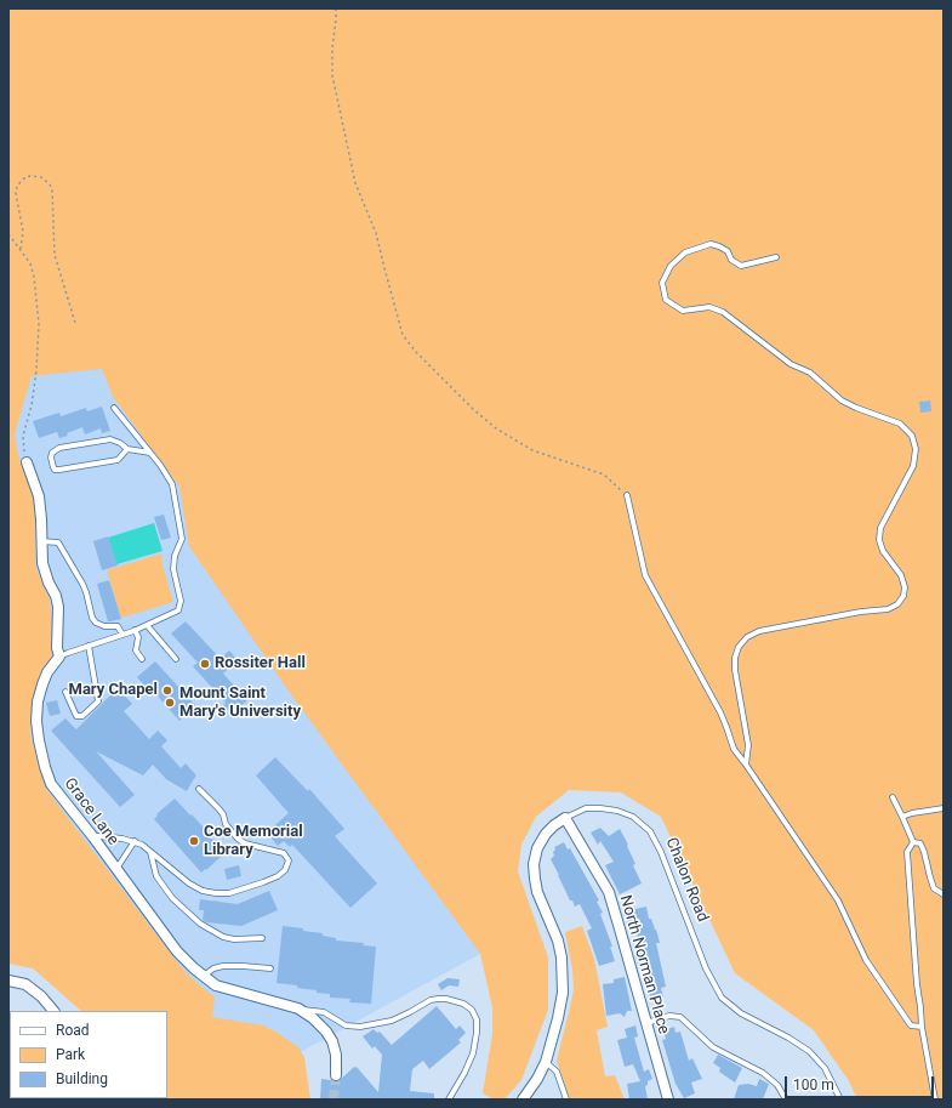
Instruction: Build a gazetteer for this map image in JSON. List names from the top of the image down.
{
  "streets": {
    "street": ["Grace Lane", "Chalon Road", "North Norman Place"]
  },
  "crossings": [
    ["Chalon Road", "North Norman Place"]
  ],
  "places": [
    "Rossiter Hall",
    "Mary Chapel",
    "Mount Saint Mary's University",
    "Coe Memorial Library"
  ],
  "legend": ["Road", "Park", "Building"],
  "scale_bar": "100 m"
}
